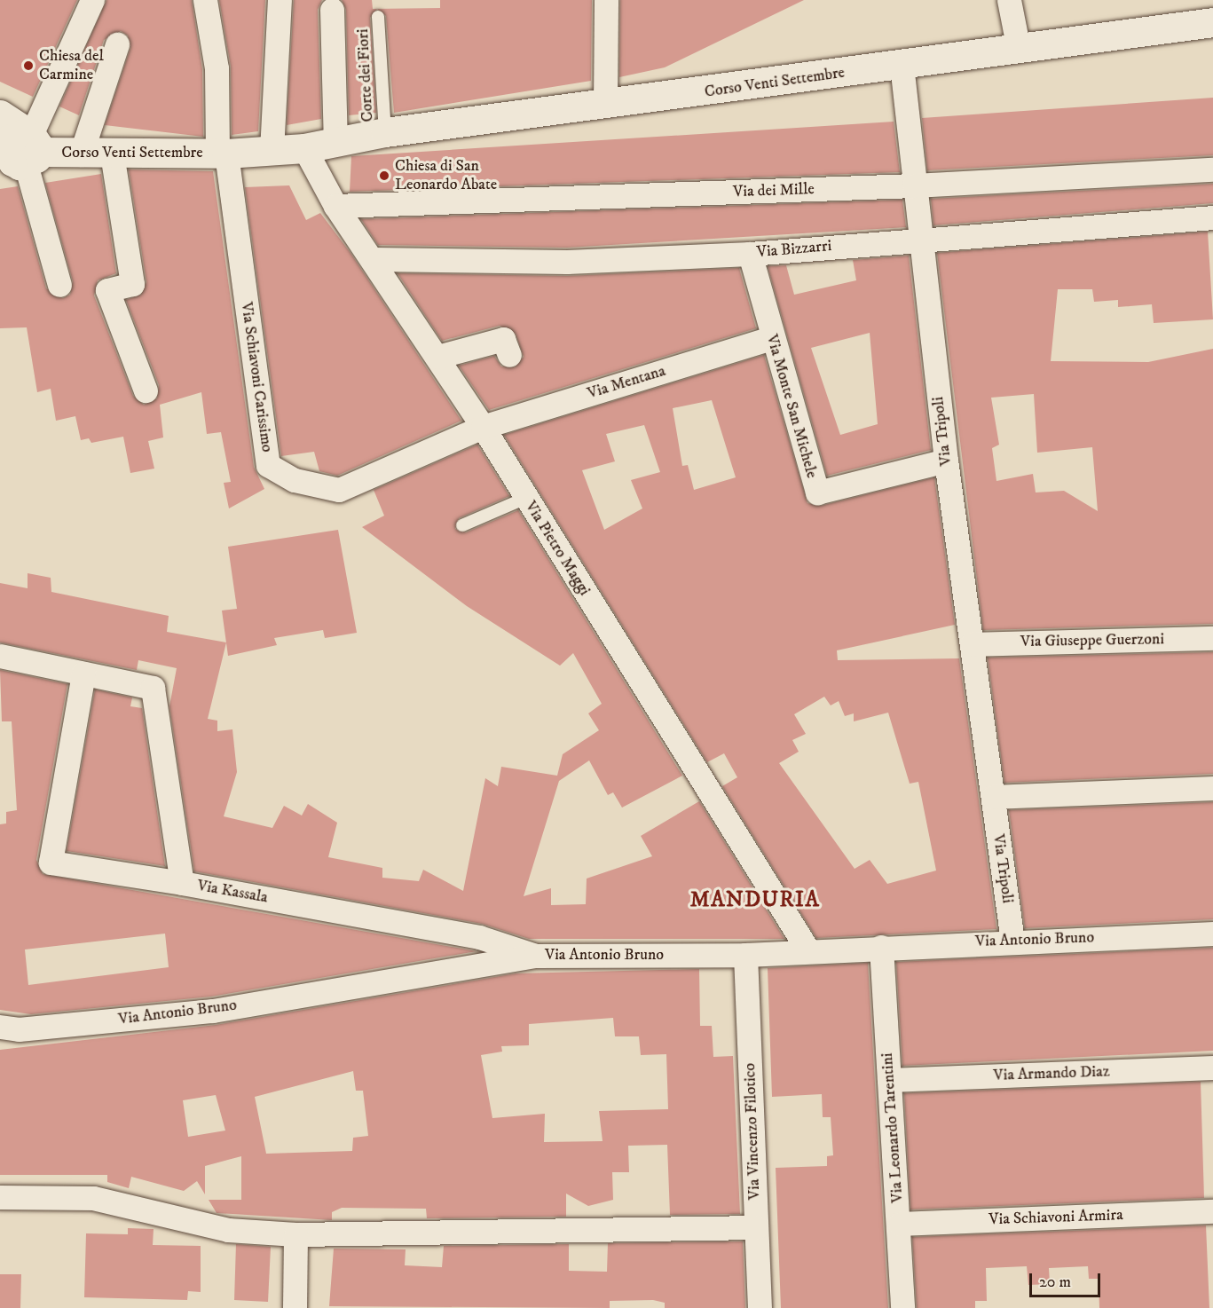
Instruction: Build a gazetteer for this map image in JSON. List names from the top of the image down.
{
  "streets": {
    "street": [
      "Corso Venti Settembre",
      "Via dei Mille",
      "Via Bizzarri",
      "Via Schiavoni Carissimo",
      "Via Mentana",
      "Via Monte San Michele",
      "Via Tripoli",
      "Via Pietro Maggi",
      "Via Giuseppe Guerzoni",
      "Via Kassala",
      "Via Antonio Bruno",
      "Via Armando Diaz",
      "Via Leonardo Tarentini",
      "Via Vincenzo Filotico",
      "Via Schiavoni Armira"
    ],
    "lane": ["Corte dei Fiori"]
  },
  "crossings": [
    ["Corte dei Fiori", "Corso Venti Settembre"],
    ["Corso Venti Settembre", "Via Schiavoni Carissimo"],
    ["Corso Venti Settembre", "Via Tripoli"],
    ["Corso Venti Settembre", "Via Pietro Maggi"],
    ["Via dei Mille", "Via Tripoli"],
    ["Via dei Mille", "Via Pietro Maggi"],
    ["Via Bizzarri", "Via Monte San Michele"],
    ["Via Bizzarri", "Via Tripoli"],
    ["Via Bizzarri", "Via Pietro Maggi"],
    ["Via Schiavoni Carissimo", "Via Mentana"],
    ["Via Schiavoni Carissimo", "Via Pietro Maggi"],
    ["Via Mentana", "Via Monte San Michele"],
    ["Via Mentana", "Via Pietro Maggi"],
    ["Via Monte San Michele", "Via Tripoli"],
    ["Via Tripoli", "Via Giuseppe Guerzoni"],
    ["Via Tripoli", "Via Antonio Bruno"],
    ["Via Pietro Maggi", "Via Antonio Bruno"],
    ["Via Kassala", "Via Antonio Bruno"],
    ["Via Antonio Bruno", "Via Leonardo Tarentini"],
    ["Via Antonio Bruno", "Via Vincenzo Filotico"],
    ["Via Armando Diaz", "Via Leonardo Tarentini"],
    ["Via Leonardo Tarentini", "Via Schiavoni Armira"]
  ],
  "districts": ["MANDURIA"],
  "places": ["Chiesa del Carmine", "Chiesa di San Leonardo Abate"],
  "scale_bar": "20 m"
}
